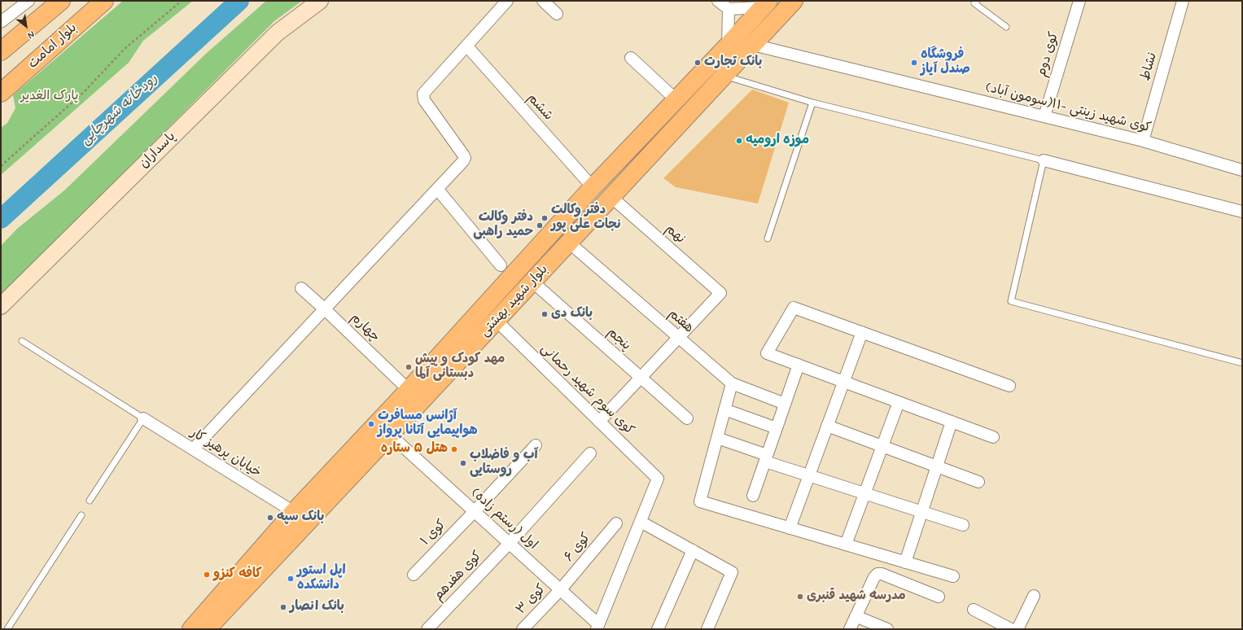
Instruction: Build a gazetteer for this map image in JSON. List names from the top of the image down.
{
  "streets": {
    "main road": ["بلوار امامت", "پاسداران", "بلوار شهید بهشتی"],
    "street": [
      "کوی دوم",
      "نشاط",
      "ششم",
      "کوی شهید زینتی -۱۱(سومون آباد)",
      "نهم",
      "هفتم",
      "چهارم",
      "پنجم",
      "کوی سوم شهید رحمانی",
      "خیابان پرهیز کار",
      "اول (رستم زاده)",
      "کوی ۱",
      "کوی ۶",
      "کوی هفدهم",
      "کوی ۳"
    ]
  },
  "crossings": [
    ["کوی دوم", "کوی شهید زینتی -۱۱(سومون آباد)"],
    ["نشاط", "کوی شهید زینتی -۱۱(سومون آباد)"],
    ["ششم", "بلوار شهید بهشتی"],
    ["کوی شهید زینتی -۱۱(سومون آباد)", "بلوار شهید بهشتی"],
    ["نهم", "بلوار شهید بهشتی"],
    ["نهم", "هفتم"],
    ["بلوار شهید بهشتی", "هفتم"],
    ["بلوار شهید بهشتی", "چهارم"],
    ["بلوار شهید بهشتی", "پنجم"],
    ["بلوار شهید بهشتی", "کوی سوم شهید رحمانی"],
    ["بلوار شهید بهشتی", "خیابان پرهیز کار"],
    ["بلوار شهید بهشتی", "اول (رستم زاده)"],
    ["اول (رستم زاده)", "کوی ۱"],
    ["اول (رستم زاده)", "کوی ۶"],
    ["اول (رستم زاده)", "کوی هفدهم"],
    ["اول (رستم زاده)", "کوی ۳"],
    ["کوی ۶", "کوی ۳"]
  ],
  "water": ["رودخانه شهرچایی"],
  "parks": ["پارک الغدیر"],
  "places": [
    "بانک تجارت",
    "فروشگاه صندل آیاز",
    "موزه ارومیه",
    "دفتر وکالت نجات علی پور",
    "دفتر وکالت حمید راهبی",
    "بانک دی",
    "مهد کودک و پیش دبستانی آلما",
    "آژانس مسافرت هواپیمایی آتانا پرواز",
    "هتل ۵ ستاره",
    "آب و فاضلاب روستایی",
    "بانک سپه",
    "کافه کنزو",
    "اپل استور دانشکده",
    "مدرسه شهید قنبری",
    "بانک انصار"
  ],
  "north": "bottom right"
}
